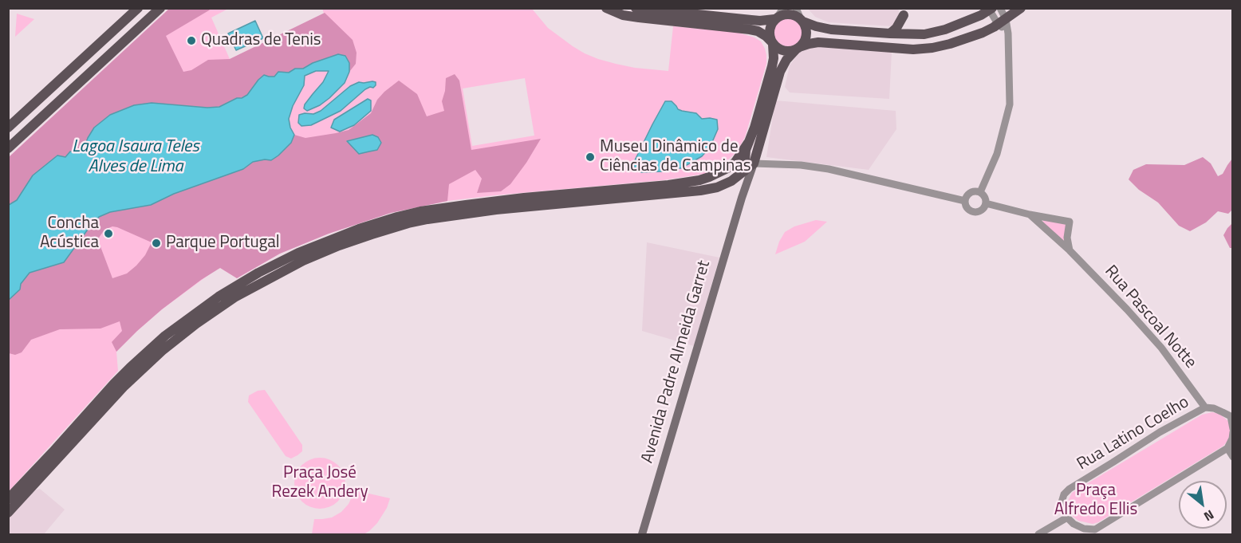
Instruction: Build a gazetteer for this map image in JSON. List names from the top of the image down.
{
  "streets": {
    "main road": ["Avenida Padre Almeida Garret"],
    "street": ["Rua Pascoal Notte", "Rua Latino Coelho"]
  },
  "crossings": [
    ["Rua Pascoal Notte", "Rua Latino Coelho"]
  ],
  "water": ["Lagoa Isaura Teles Alves de Lima"],
  "parks": ["Praça José Rezek Andery", "Praça Alfredo Ellis"],
  "places": [
    "Quadras de Tenis",
    "Museu Dinâmico de Ciências de Campinas",
    "Concha Acústica",
    "Parque Portugal"
  ],
  "north": "bottom right"
}
